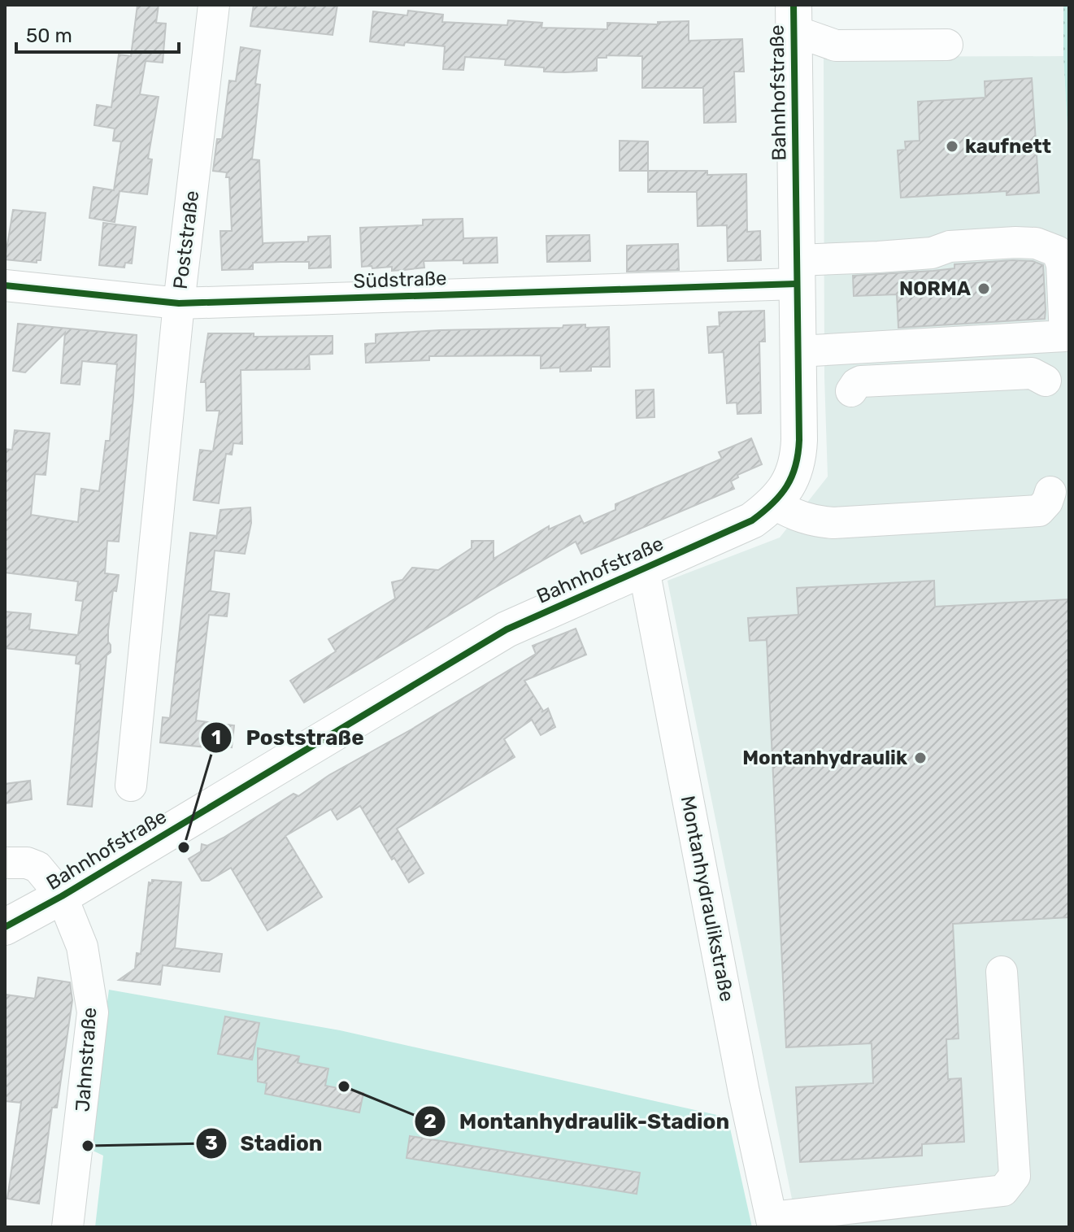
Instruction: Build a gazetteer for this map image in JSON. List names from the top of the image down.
{
  "streets": {
    "main road": ["Bahnhofstraße"],
    "street": [
      "Poststraße",
      "Südstraße",
      "Montanhydraulikstraße",
      "Jahnstraße"
    ]
  },
  "crossings": [
    ["Bahnhofstraße", "Südstraße"],
    ["Bahnhofstraße", "Montanhydraulikstraße"],
    ["Bahnhofstraße", "Jahnstraße"],
    ["Poststraße", "Südstraße"]
  ],
  "places": [
    "kaufnett",
    "NORMA",
    "Montanhydraulik",
    "Poststraße",
    "Montanhydraulik-Stadion",
    "Stadion"
  ],
  "scale_bar": "50 m"
}
